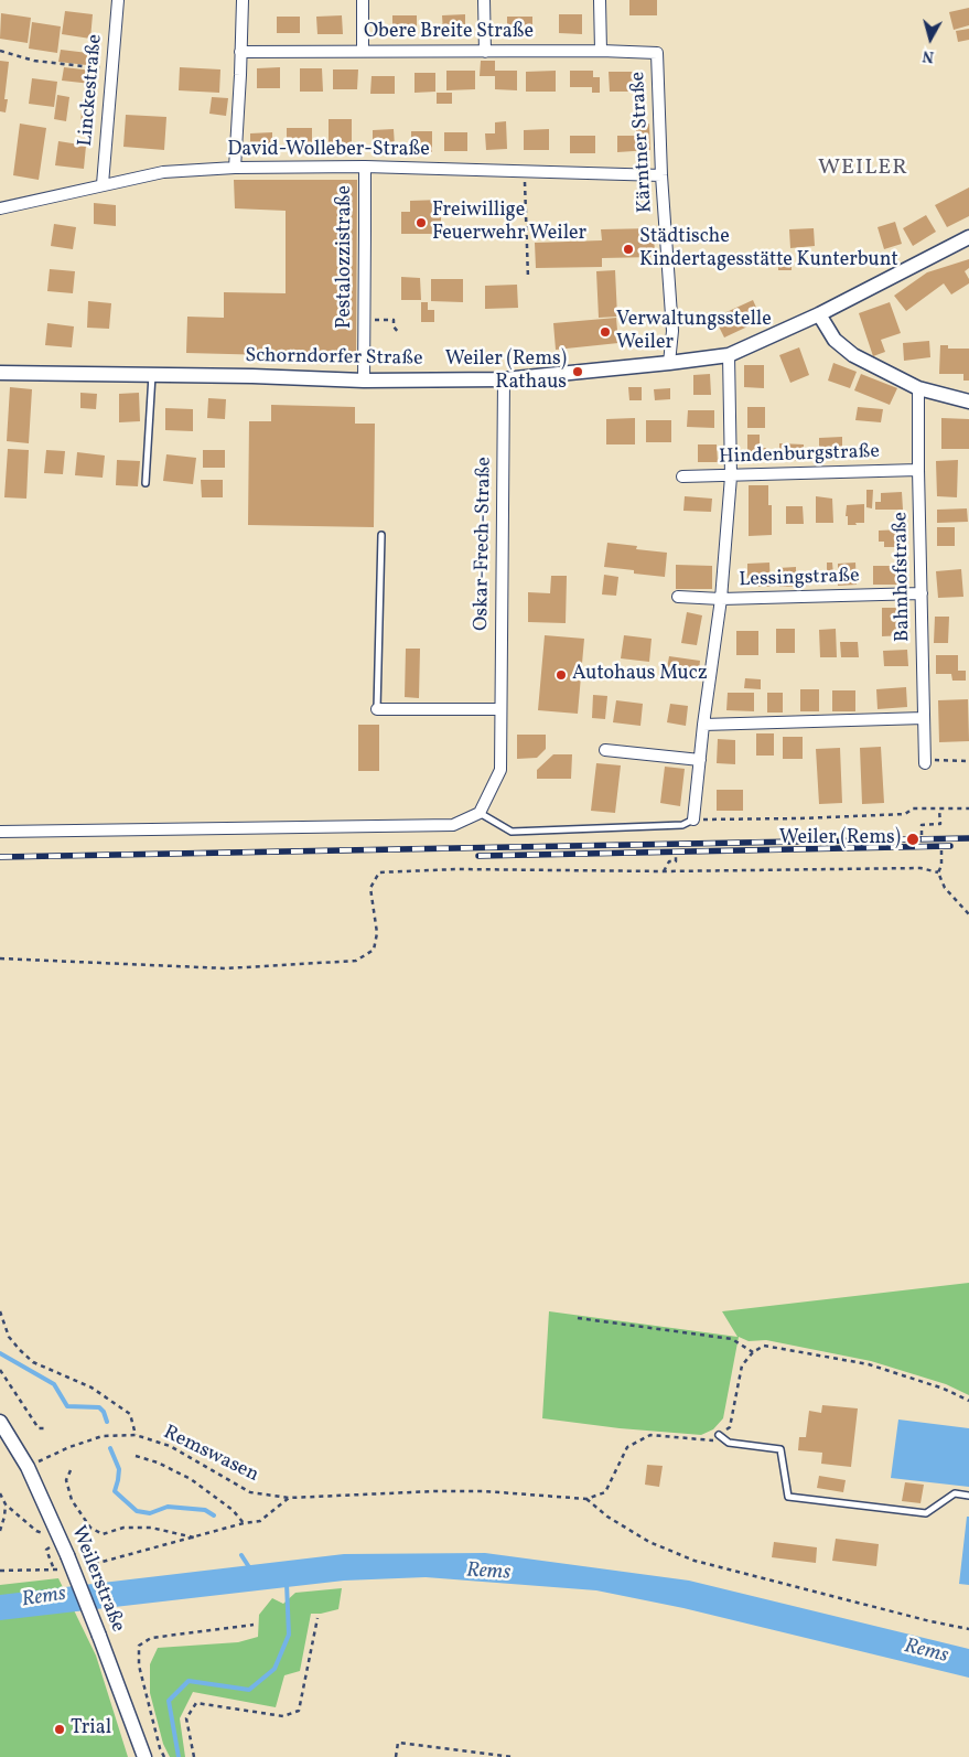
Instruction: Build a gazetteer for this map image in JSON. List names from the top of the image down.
{
  "streets": {
    "street": [
      "Obere Breite Straße",
      "Linckestraße",
      "Kärntner Straße",
      "David-Wolleber-Straße",
      "Pestalozzistraße",
      "Schorndorfer Straße",
      "Hindenburgstraße",
      "Oskar-Frech-Straße",
      "Bahnhofstraße",
      "Lessingstraße",
      "Weilerstraße"
    ],
    "path": ["Remswasen"]
  },
  "crossings": [
    ["Obere Breite Straße", "Kärntner Straße"],
    ["Linckestraße", "David-Wolleber-Straße"],
    ["Kärntner Straße", "David-Wolleber-Straße"],
    ["Kärntner Straße", "Schorndorfer Straße"],
    ["David-Wolleber-Straße", "Pestalozzistraße"],
    ["Pestalozzistraße", "Schorndorfer Straße"],
    ["Schorndorfer Straße", "Oskar-Frech-Straße"],
    ["Hindenburgstraße", "Bahnhofstraße"],
    ["Bahnhofstraße", "Lessingstraße"],
    ["Remswasen", "Weilerstraße"]
  ],
  "districts": ["WEILER"],
  "water": ["Rems"],
  "places": [
    "Freiwillige Feuerwehr Weiler",
    "Städtische Kindertagesstätte Kunterbunt",
    "Verwaltungsstelle Weiler",
    "Weiler (Rems) Rathaus",
    "Autohaus Mucz",
    "Weiler (Rems)",
    "Trial"
  ],
  "north": "bottom"
}
